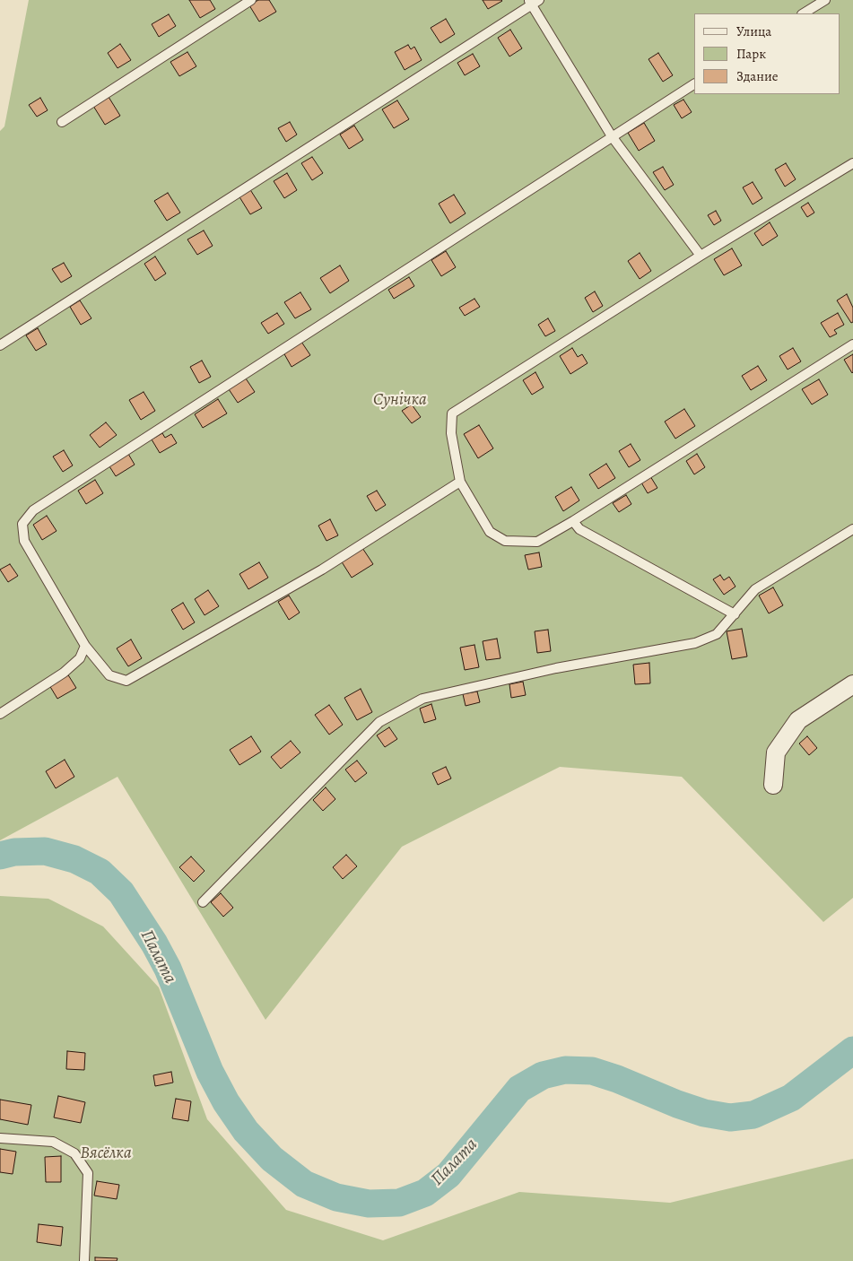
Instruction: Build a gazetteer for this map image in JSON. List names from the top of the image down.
{
  "water": ["Палата"],
  "parks": ["Сунічка", "Вясёлка"],
  "legend": ["Улица", "Парк", "Здание"]
}
